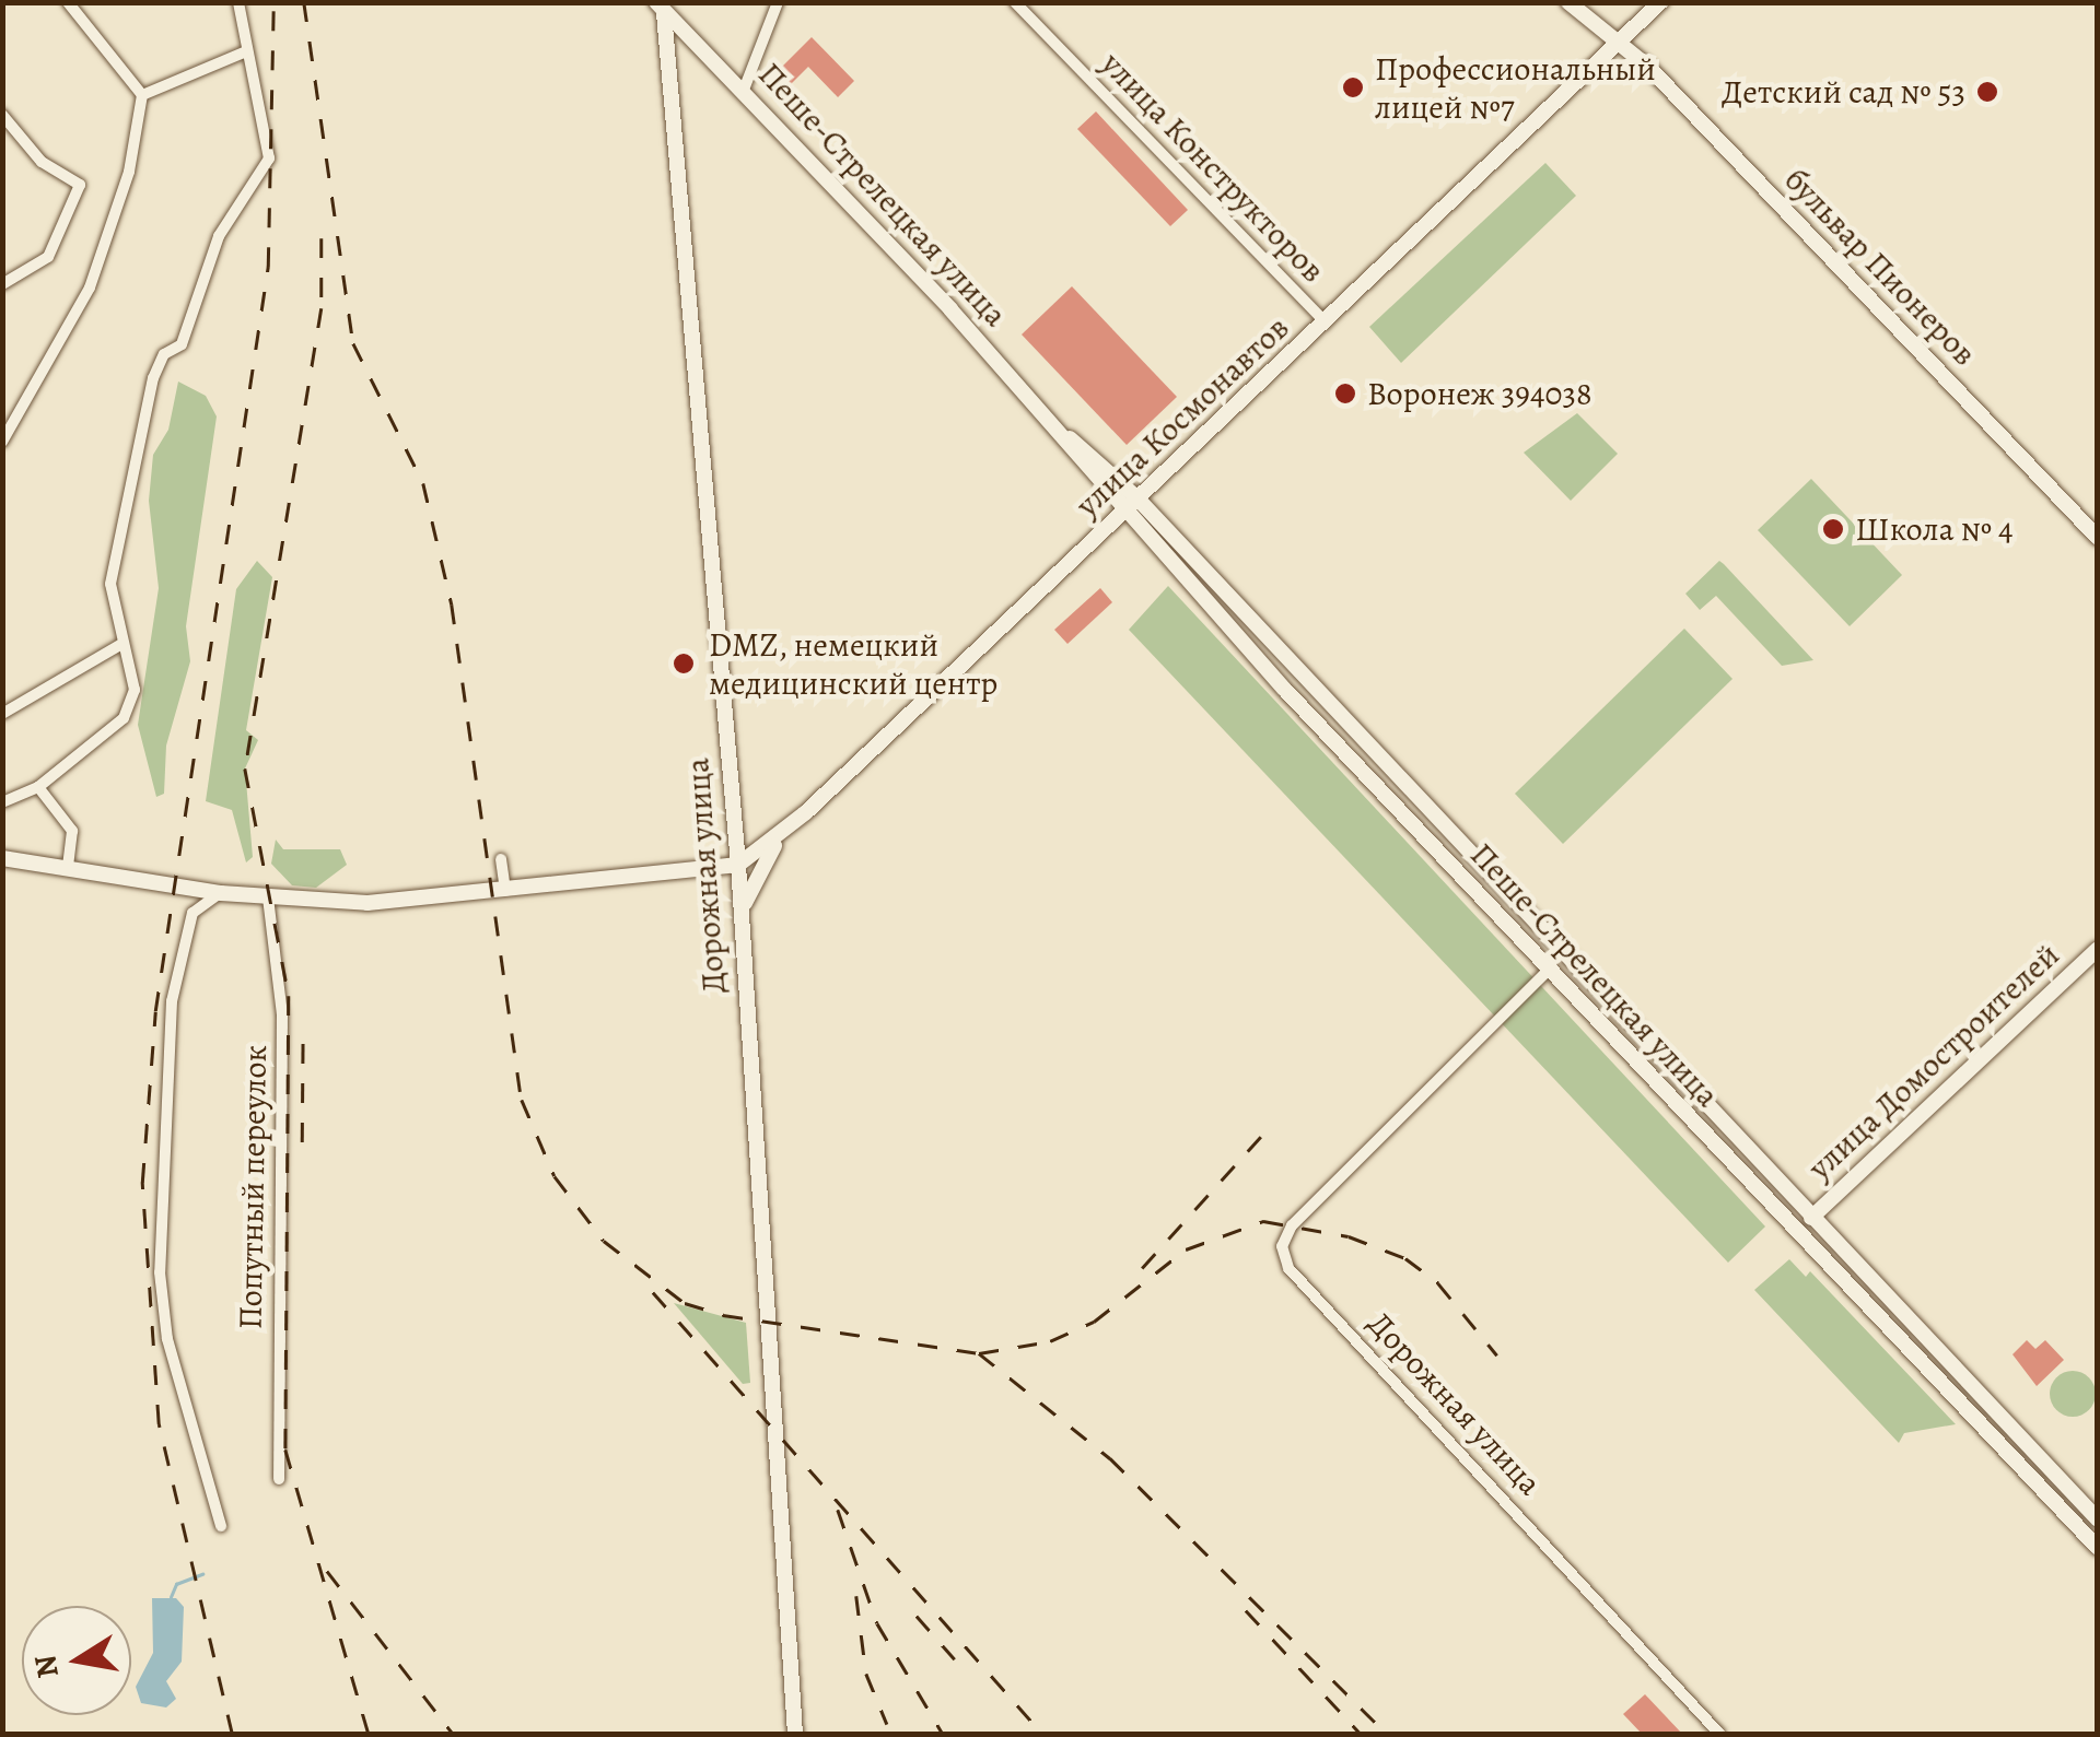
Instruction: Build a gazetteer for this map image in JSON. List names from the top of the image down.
{
  "streets": {
    "street": [
      "улица Конструкторов",
      "Пеше-Стрелецкая улица",
      "бульвар Пионеров",
      "улица Космонавтов",
      "Дорожная улица",
      "улица Домостроителей",
      "Попутный переулок"
    ]
  },
  "crossings": [
    ["улица Конструкторов", "улица Космонавтов"],
    ["Пеше-Стрелецкая улица", "улица Космонавтов"],
    ["Пеше-Стрелецкая улица", "Дорожная улица"],
    ["Пеше-Стрелецкая улица", "улица Домостроителей"],
    ["бульвар Пионеров", "улица Космонавтов"],
    ["улица Космонавтов", "Дорожная улица"]
  ],
  "places": [
    "Профессиональный лицей №7",
    "Детский сад № 53",
    "Воронеж 394038",
    "Школа № 4",
    "DMZ, немецкий медицинский центр"
  ],
  "north": "left"
}
